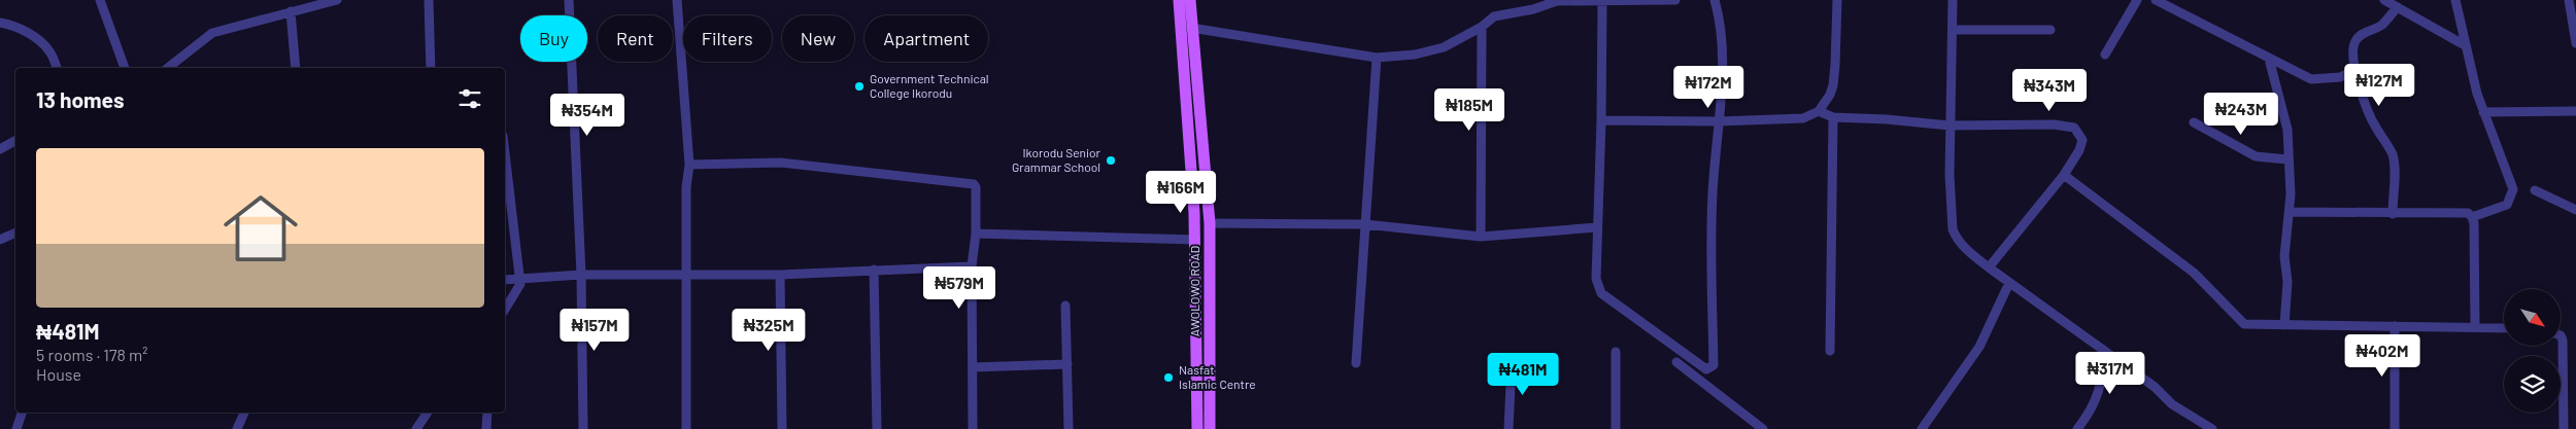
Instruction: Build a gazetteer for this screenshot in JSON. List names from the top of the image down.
{
  "streets": {
    "main road": ["AWOLOWO ROAD"]
  },
  "places": ["Government Technical College Ikorodu", "Ikorodu Senior Grammar School", "Nasfat Islamic Centre"],
  "north": "bottom right",
  "page": {
    "chip": [
      "Buy",
      "Rent",
      "Filters",
      "New",
      "Apartment"
    ],
    "price": [
      "₦127M",
      "₦172M",
      "₦343M",
      "₦185M",
      "₦243M",
      "₦354M",
      "₦166M",
      "₦579M",
      "₦157M",
      "₦325M",
      "₦402M",
      "₦317M",
      "₦481M"
    ],
    "heading": "13 homes",
    "list": [
      {
        "name": "₦481M",
        "note": "5 rooms · 178 m² · House"
      }
    ]
  }
}
